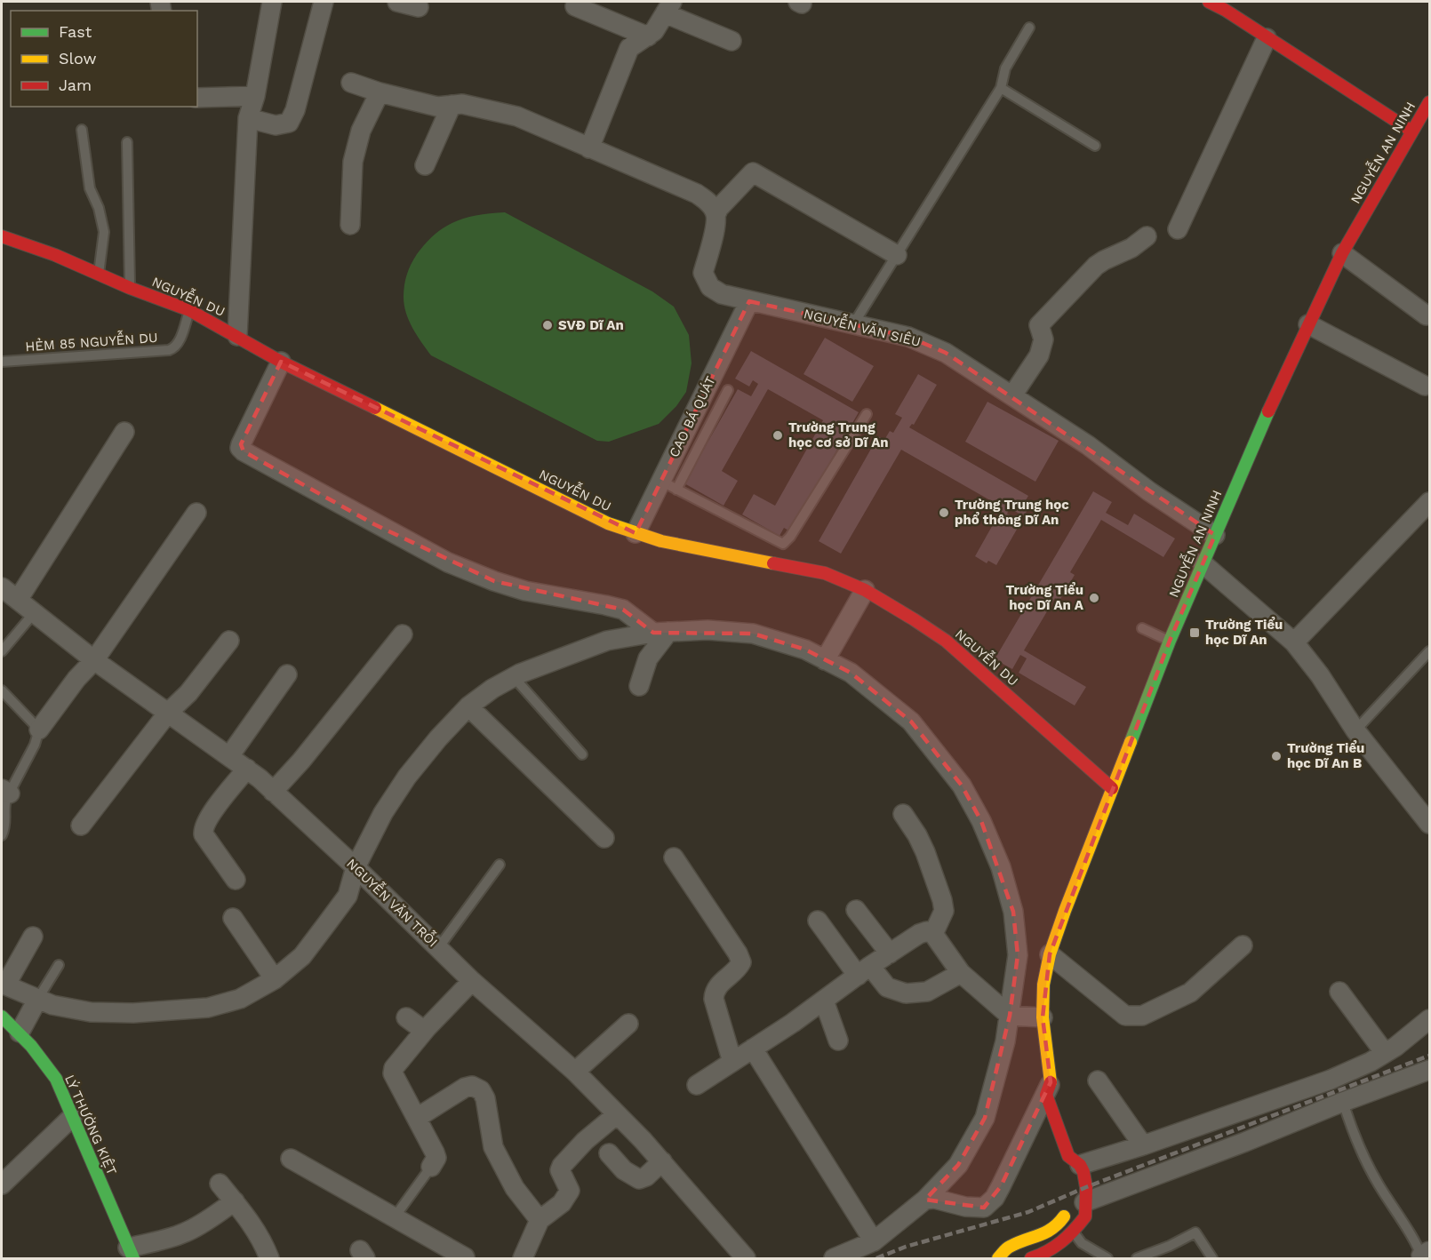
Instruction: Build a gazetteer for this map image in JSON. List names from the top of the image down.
{
  "streets": {
    "main road": ["NGUYỄN AN NINH", "NGUYỄN DU", "LÝ THƯỜNG KIỆT"],
    "street": ["NGUYỄN VĂN SIÊU", "CAO BÁ QUÁT", "NGUYỄN VĂN TRỖI"],
    "lane": ["HẺM 85 NGUYỄN DU"]
  },
  "crossings": [
    ["NGUYỄN AN NINH", "NGUYỄN DU"],
    ["NGUYỄN AN NINH", "NGUYỄN VĂN SIÊU"],
    ["NGUYỄN DU", "HẺM 85 NGUYỄN DU"],
    ["NGUYỄN DU", "CAO BÁ QUÁT"],
    ["NGUYỄN VĂN SIÊU", "CAO BÁ QUÁT"]
  ],
  "places": {
    "other": [
      "SVĐ Dĩ An",
      "Trường Trung học cơ sở Dĩ An",
      "Trường Trung học phổ thông Dĩ An",
      "Trường Tiểu học Dĩ An A",
      "Trường Tiểu học Dĩ An B"
    ],
    "transit": ["Trường Tiểu học Dĩ An"]
  },
  "legend": ["Fast", "Slow", "Jam"]
}
